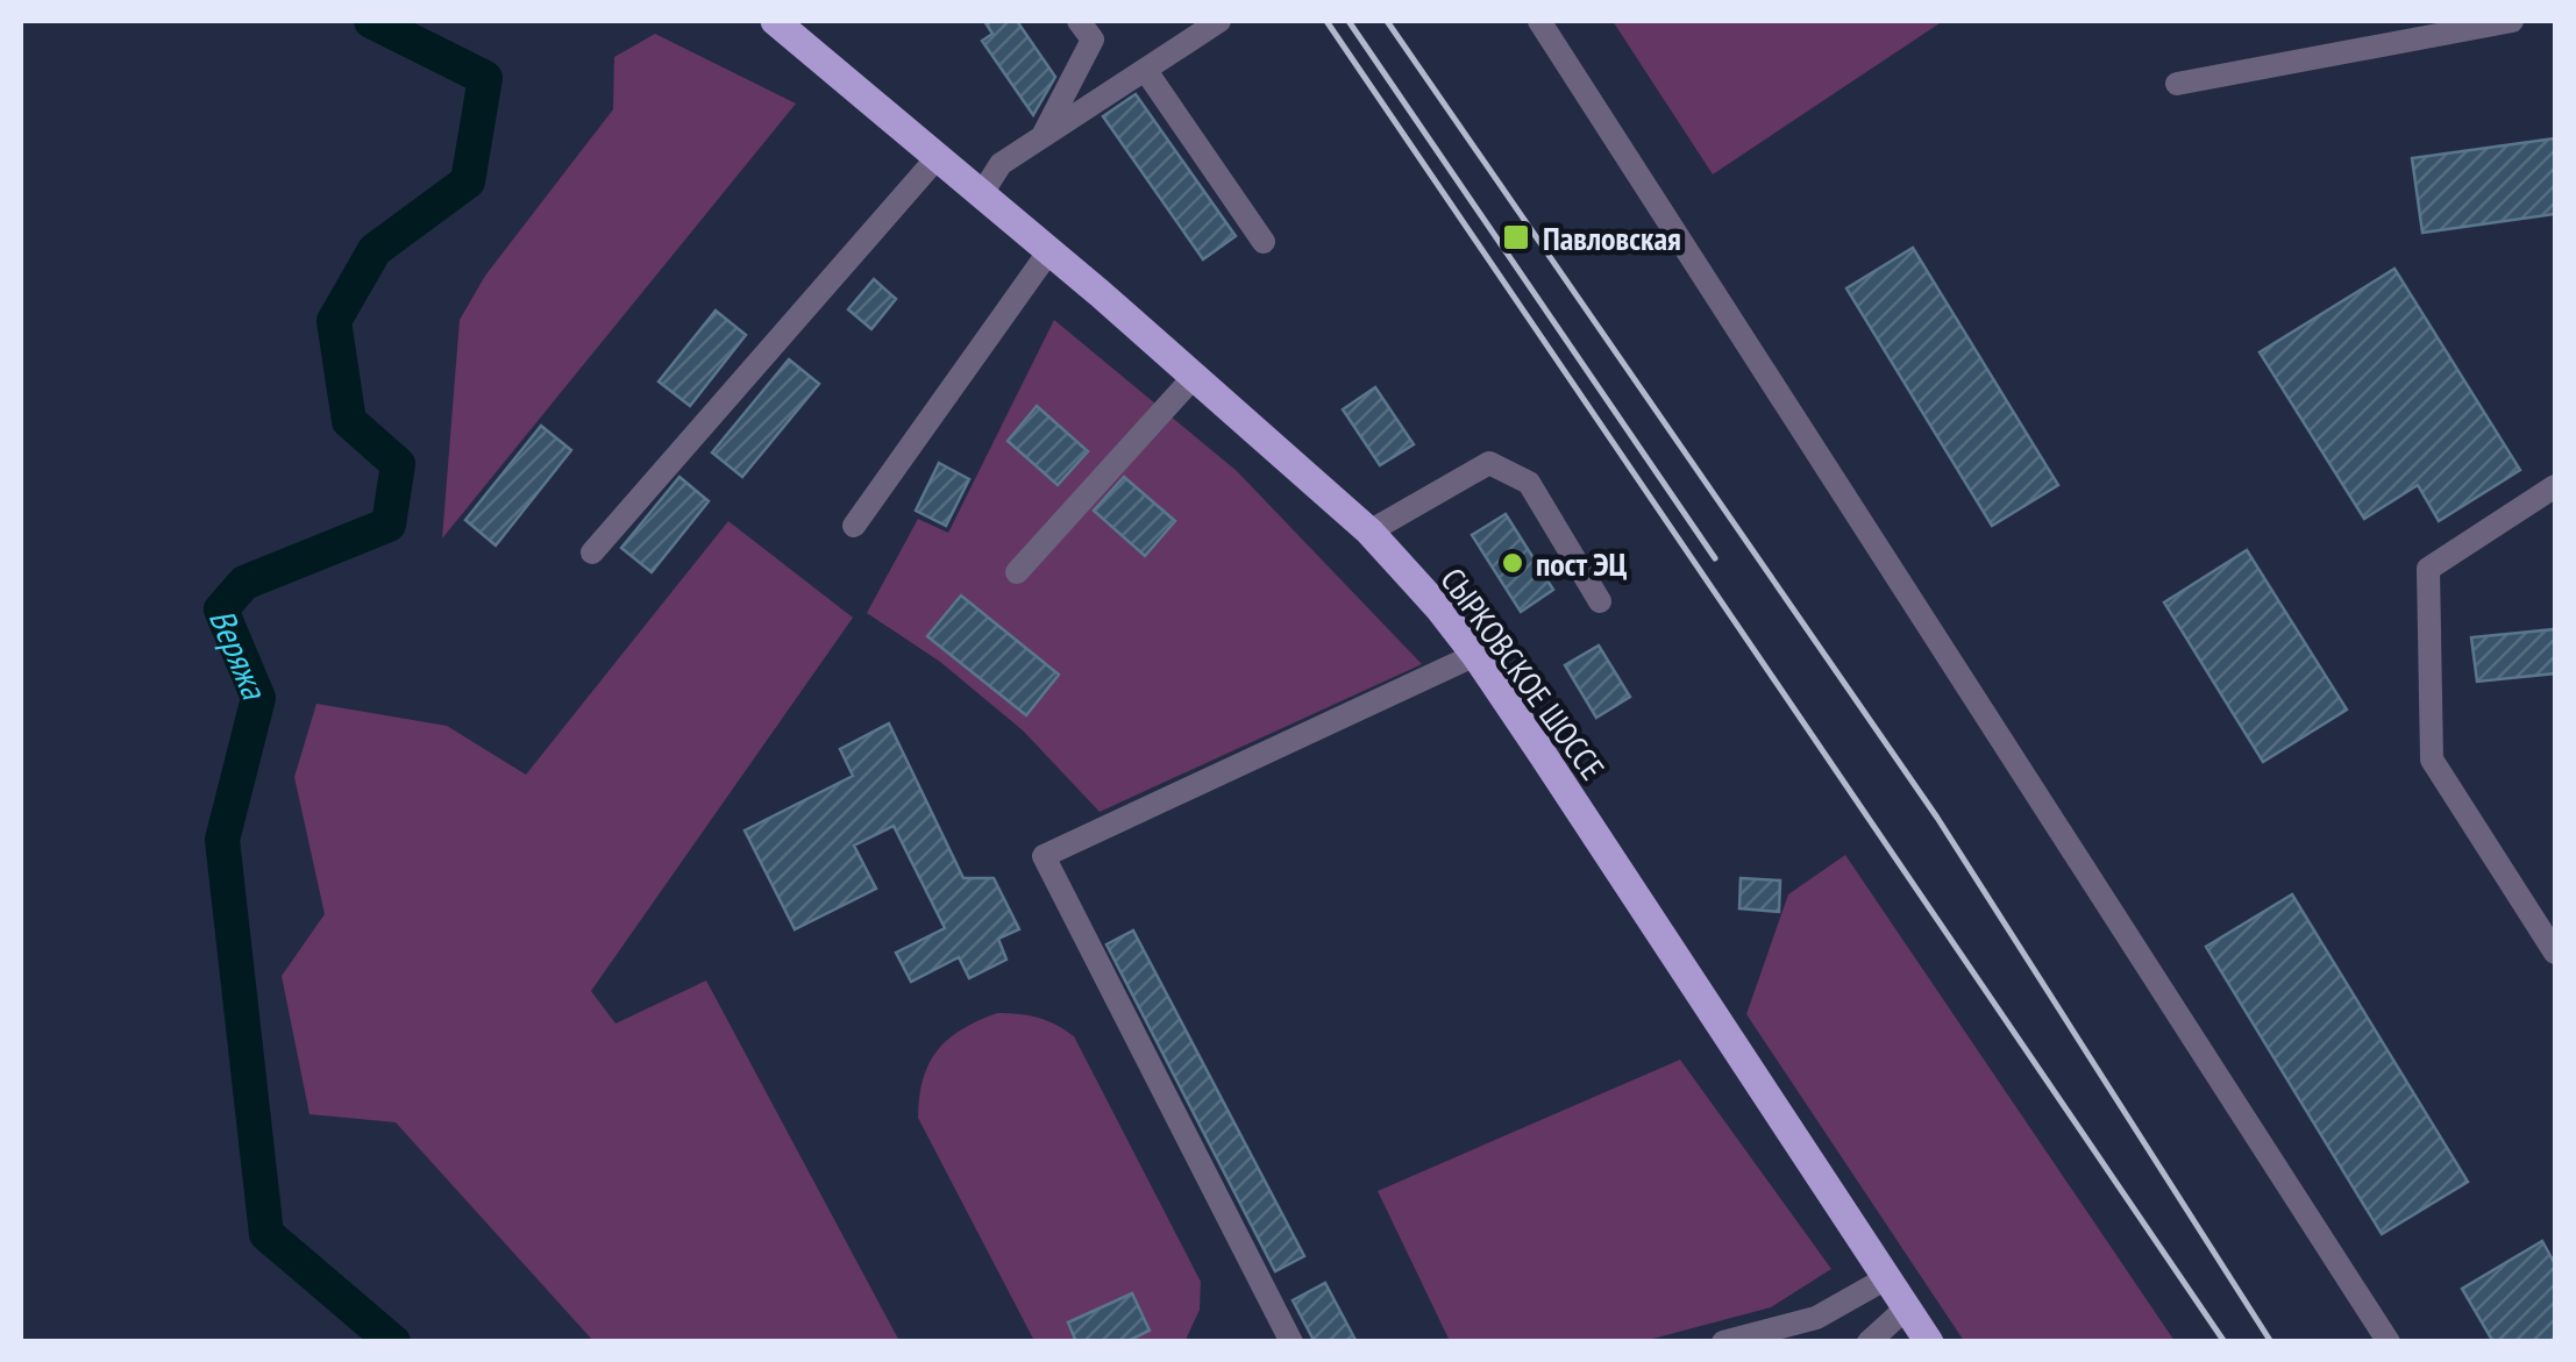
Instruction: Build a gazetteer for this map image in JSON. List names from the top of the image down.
{
  "streets": {
    "main road": ["СЫРКОВСКОЕ ШОССЕ"]
  },
  "water": ["Веряжа"],
  "places": {
    "transit": ["Павловская"],
    "other": ["пост ЭЦ"]
  }
}
